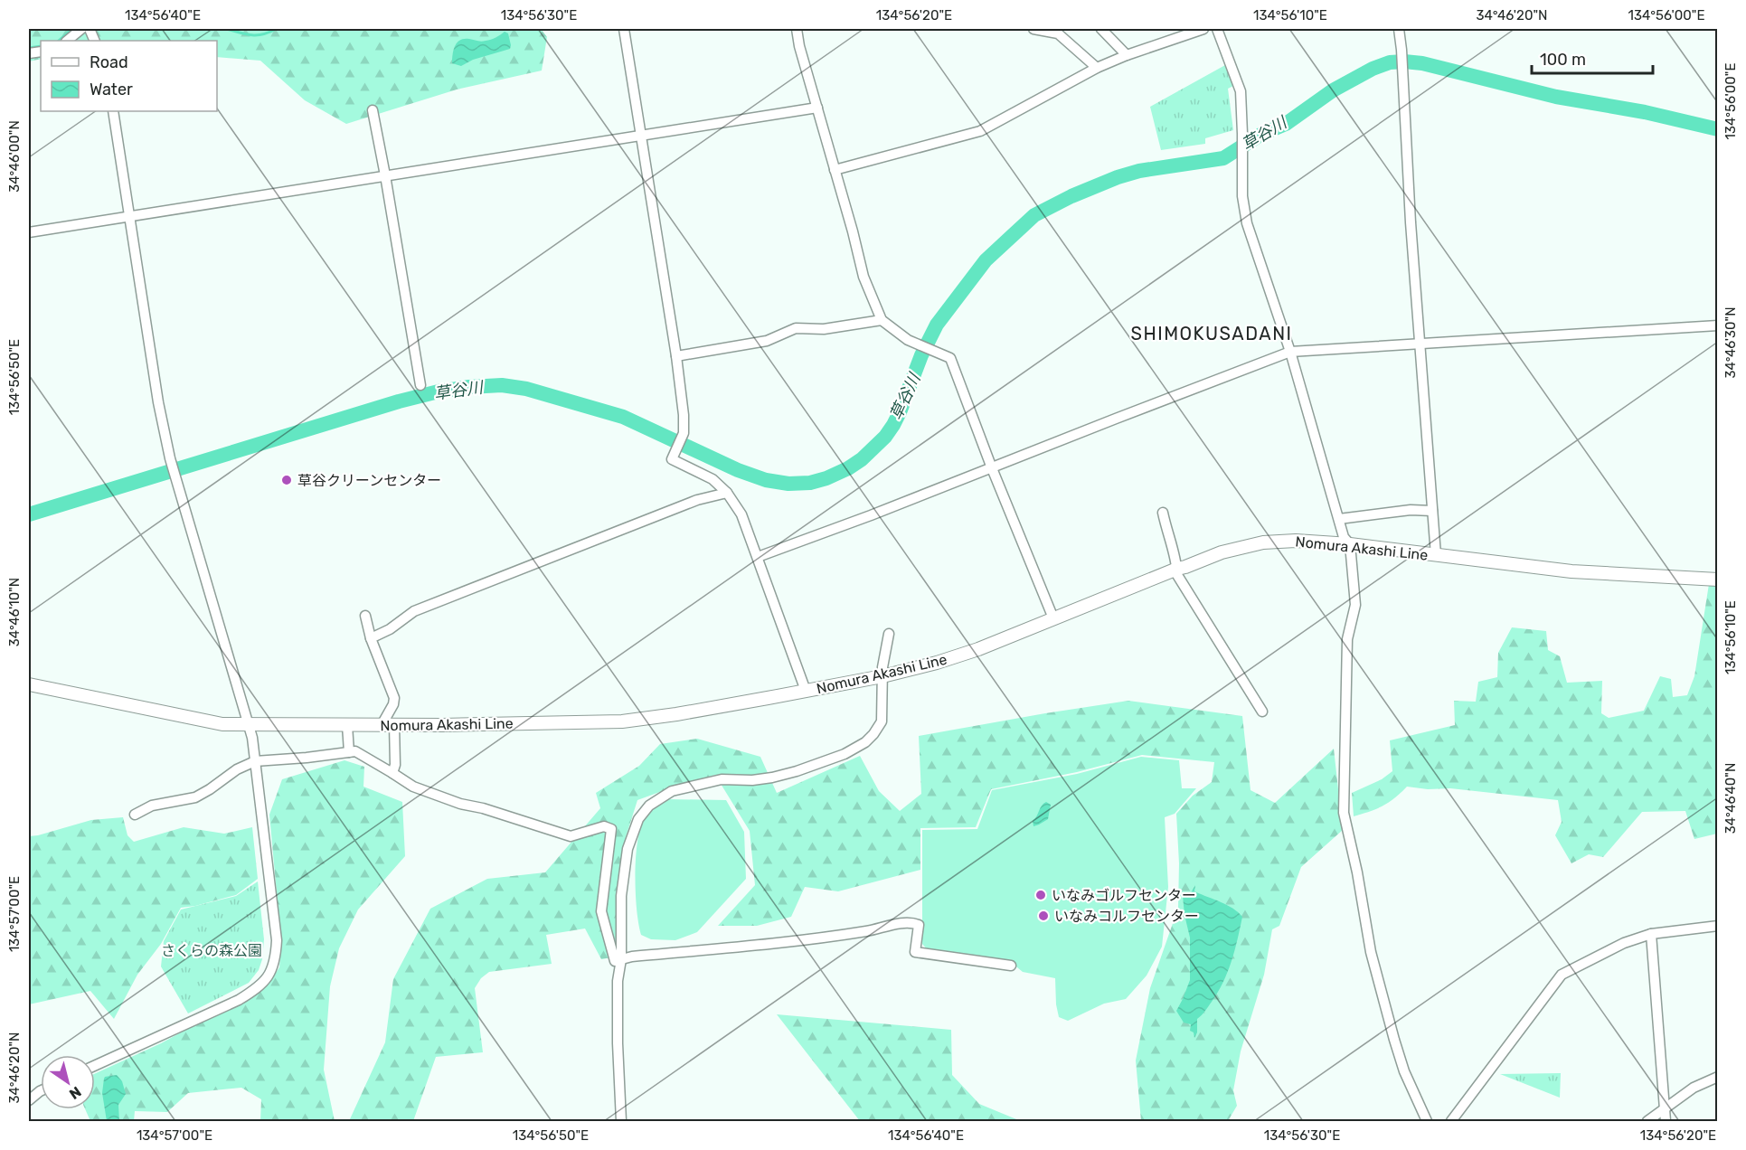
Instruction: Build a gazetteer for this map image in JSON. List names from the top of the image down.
{
  "streets": {
    "main road": ["Nomura Akashi Line"]
  },
  "districts": ["SHIMOKUSADANI"],
  "water": ["草谷川"],
  "parks": ["さくらの森公園"],
  "places": ["草谷クリーンセンター", "いなみゴルフセンター", "いなみコルフセンター"],
  "legend": ["Road", "Water"],
  "scale_bar": "100 m",
  "north": "bottom right",
  "coordinates": [
    "134°56'40\"E",
    "134°56'30\"E",
    "134°56'20\"E",
    "134°56'10\"E",
    "34°46'20\"N",
    "134°56'00\"E",
    "34°46'00\"N",
    "34°46'30\"N",
    "134°56'50\"E",
    "34°46'10\"N",
    "34°46'40\"N",
    "134°57'00\"E"
  ]
}
